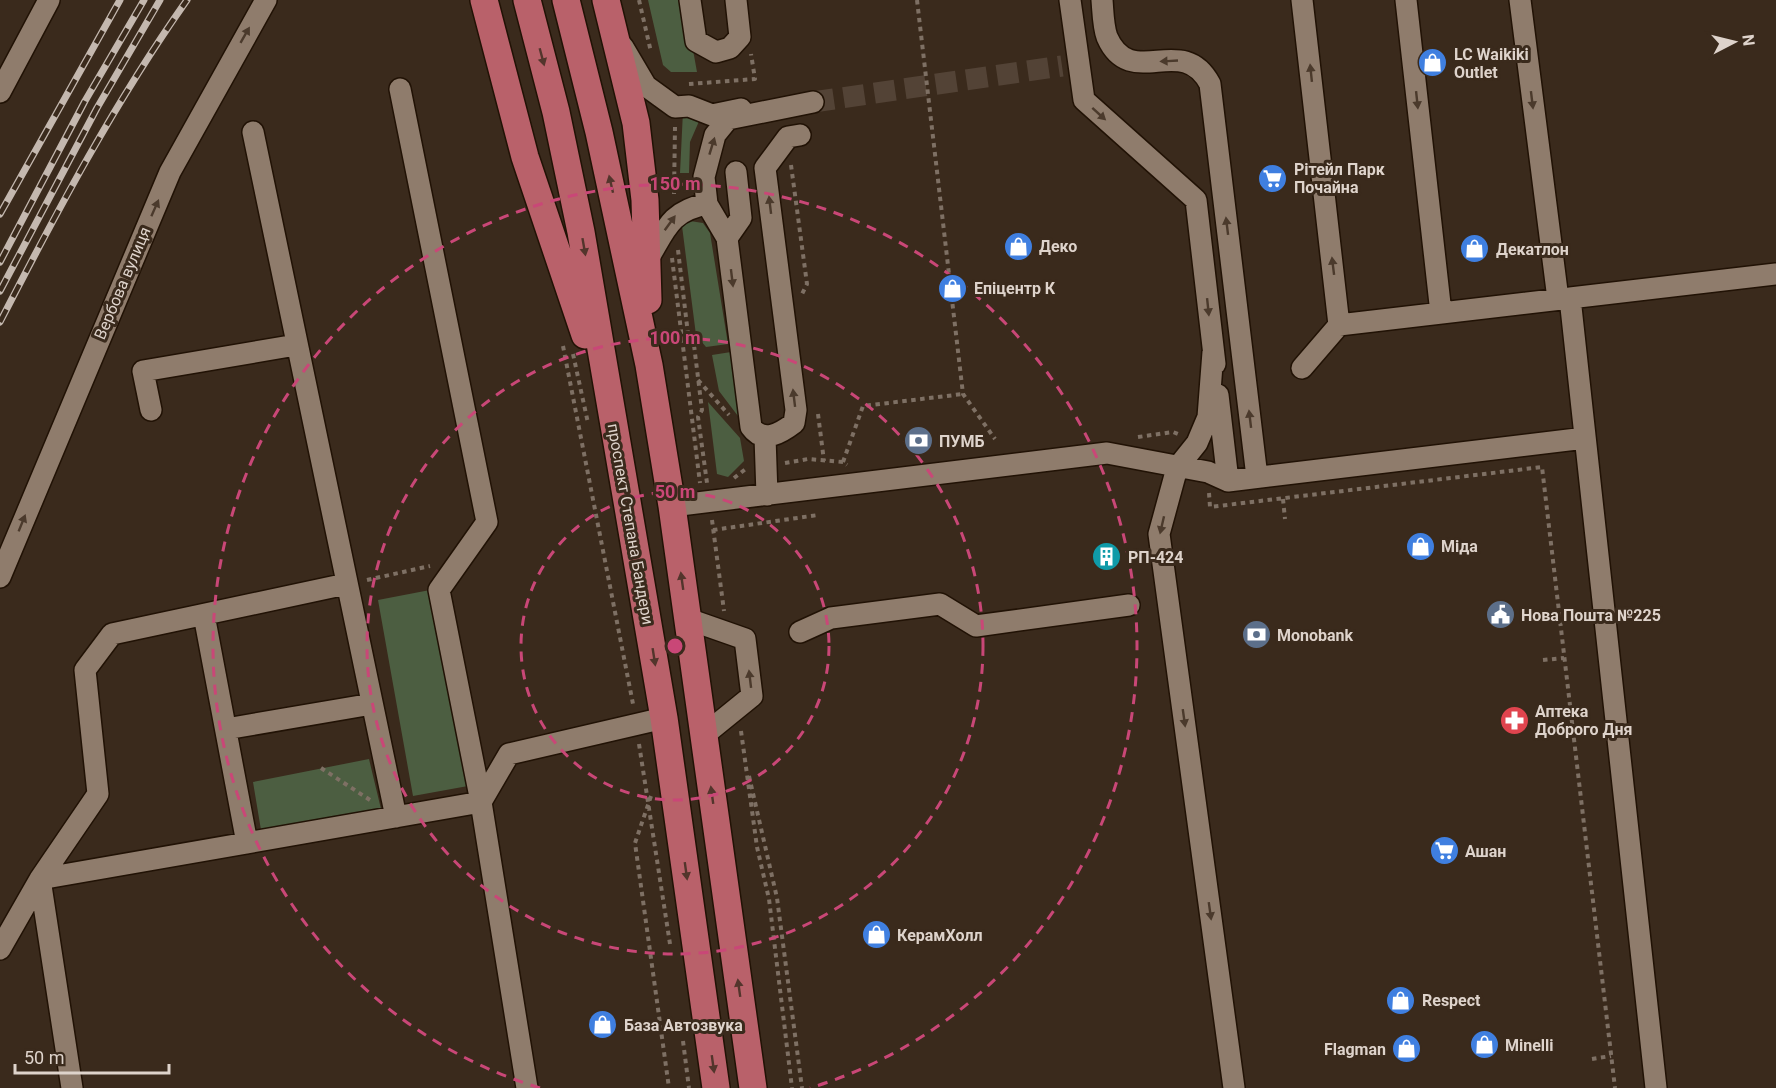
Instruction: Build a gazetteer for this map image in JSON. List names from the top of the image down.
{
  "streets": {
    "main road": ["проспект Степана Бандери"],
    "street": ["Вербова вулиця"]
  },
  "one_way": ["Вербова вулиця"],
  "places": {
    "shop": [
      "LC Waikiki Outlet",
      "Деко",
      "Декатлон",
      "Епіцентр К",
      "Міда",
      "КерамХолл",
      "Respect",
      "База Автозвука",
      "Minelli",
      "Flagman"
    ],
    "supermarket": ["Рітейл Парк Почайна", "Ашан"],
    "bank": ["ПУМБ", "Monobank"],
    "building": ["РП-424"],
    "public building": ["Нова Пошта №225"],
    "pharmacy": ["Аптека Доброго Дня"]
  },
  "scale_bar": "50 m",
  "north": "right",
  "rings": ["150 m", "100 m", "50 m"]
}
